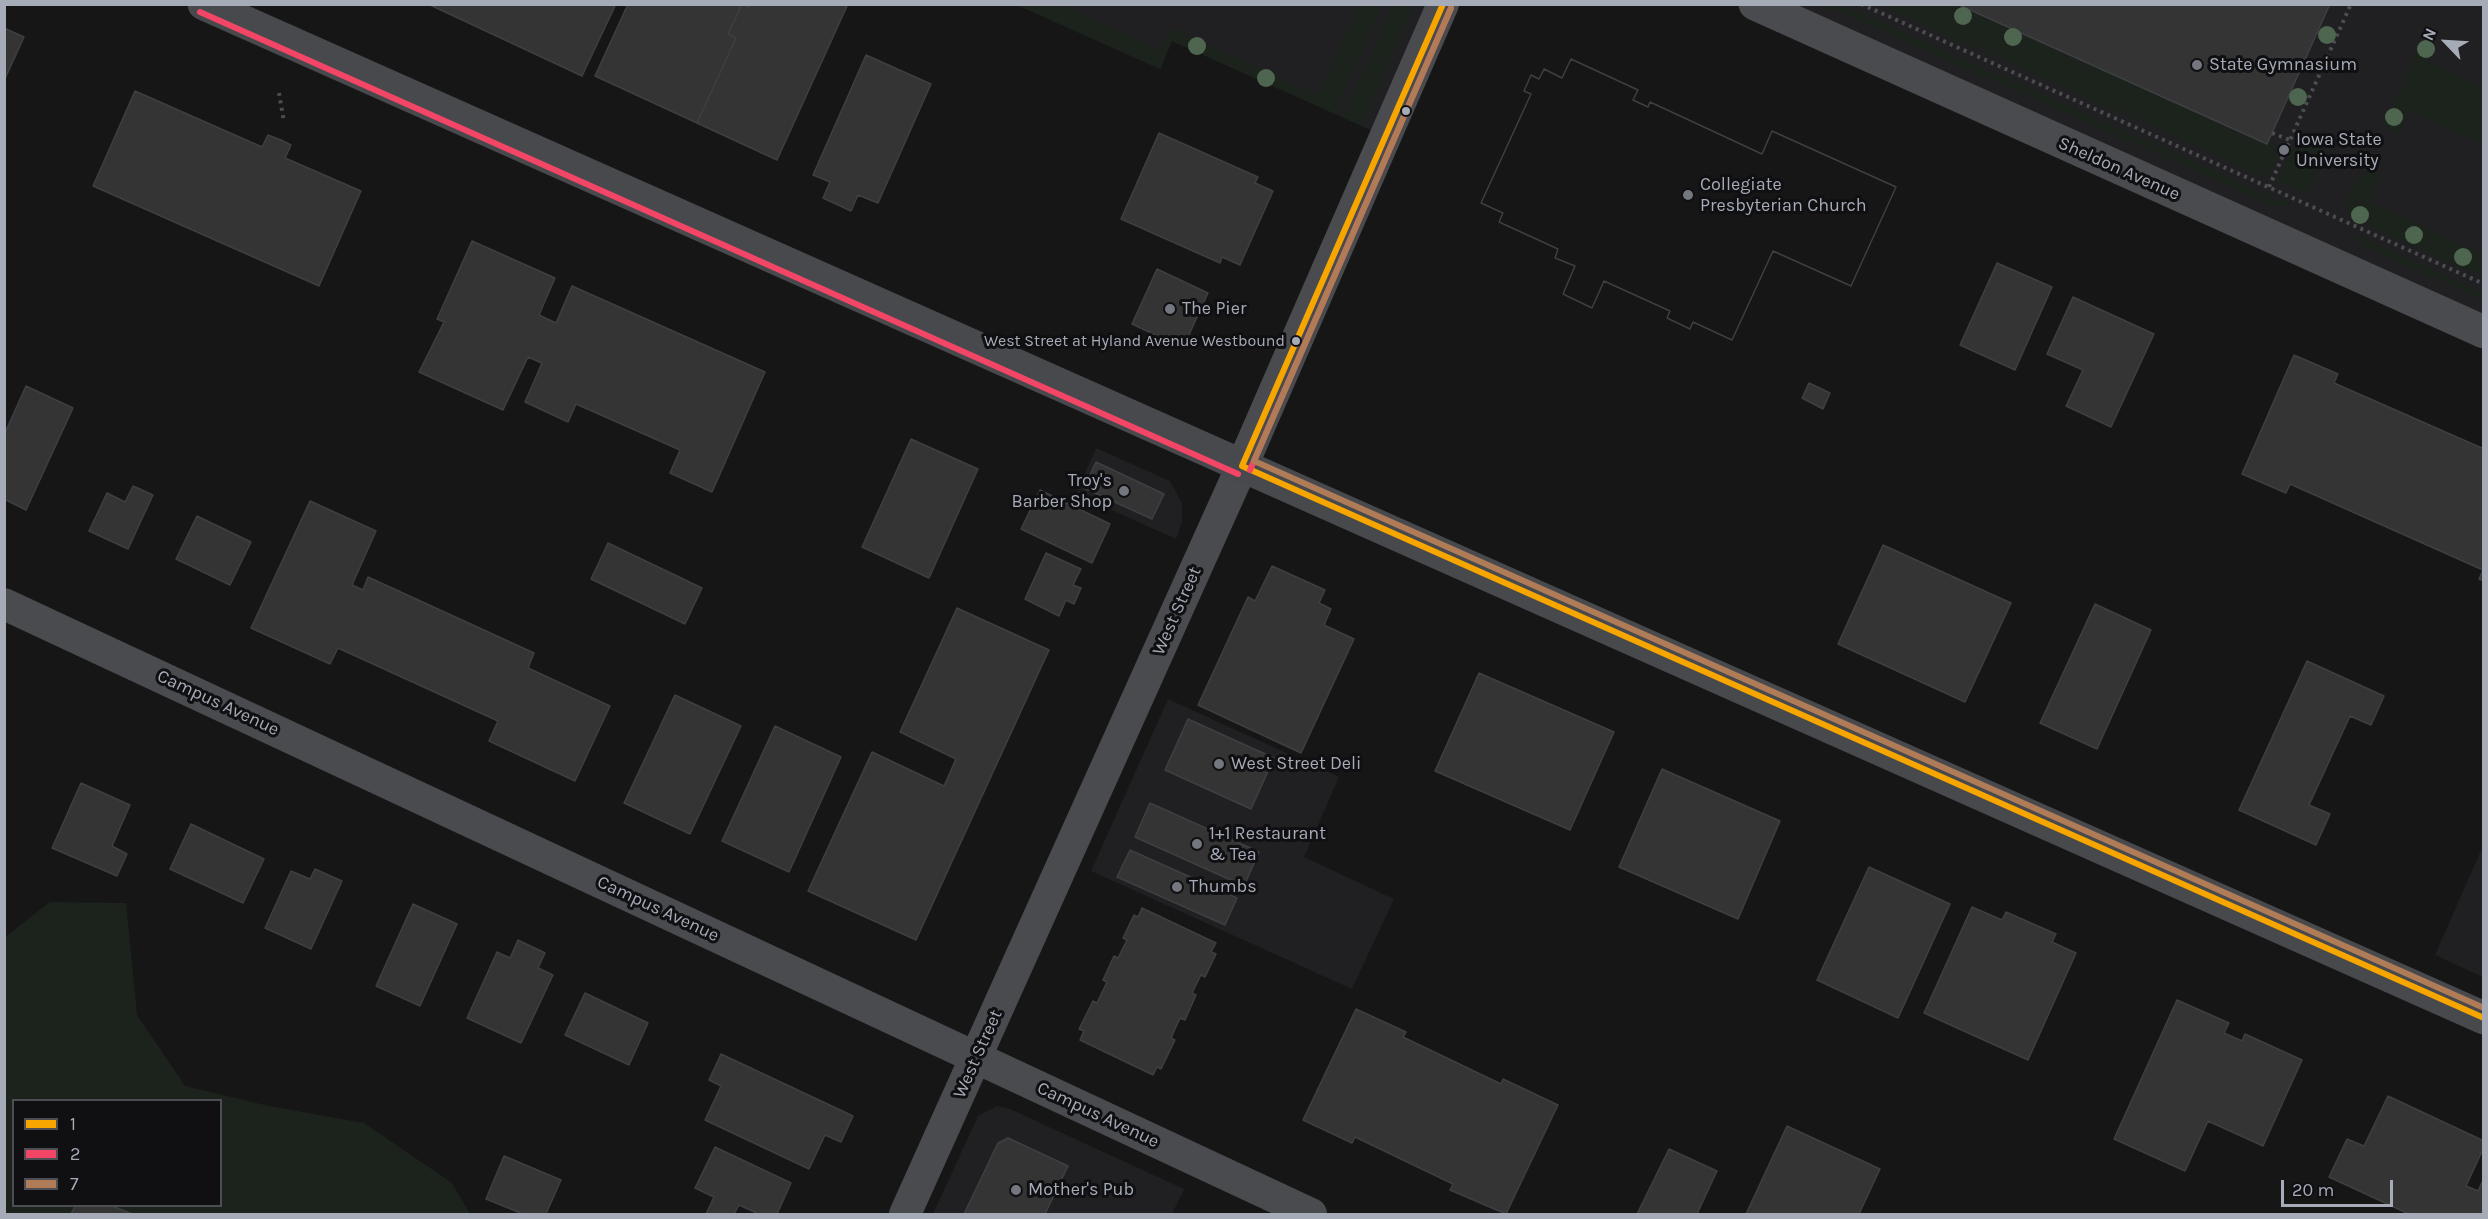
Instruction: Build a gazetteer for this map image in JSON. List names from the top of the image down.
{
  "streets": {
    "street": ["Sheldon Avenue", "West Street", "Campus Avenue"]
  },
  "crossings": [
    ["West Street", "Campus Avenue"]
  ],
  "places": [
    "State Gymnasium",
    "Iowa State University",
    "Collegiate Presbyterian Church",
    "The Pier",
    "West Street at Hyland Avenue Westbound",
    "Troy's Barber Shop",
    "West Street Deli",
    "1+1 Restaurant & Tea",
    "Thumbs",
    "Mother's Pub"
  ],
  "lines": ["transit line 1", "transit line 2", "transit line 7"],
  "legend": ["1", "2", "7"],
  "scale_bar": "20 m",
  "north": "top left"
}
